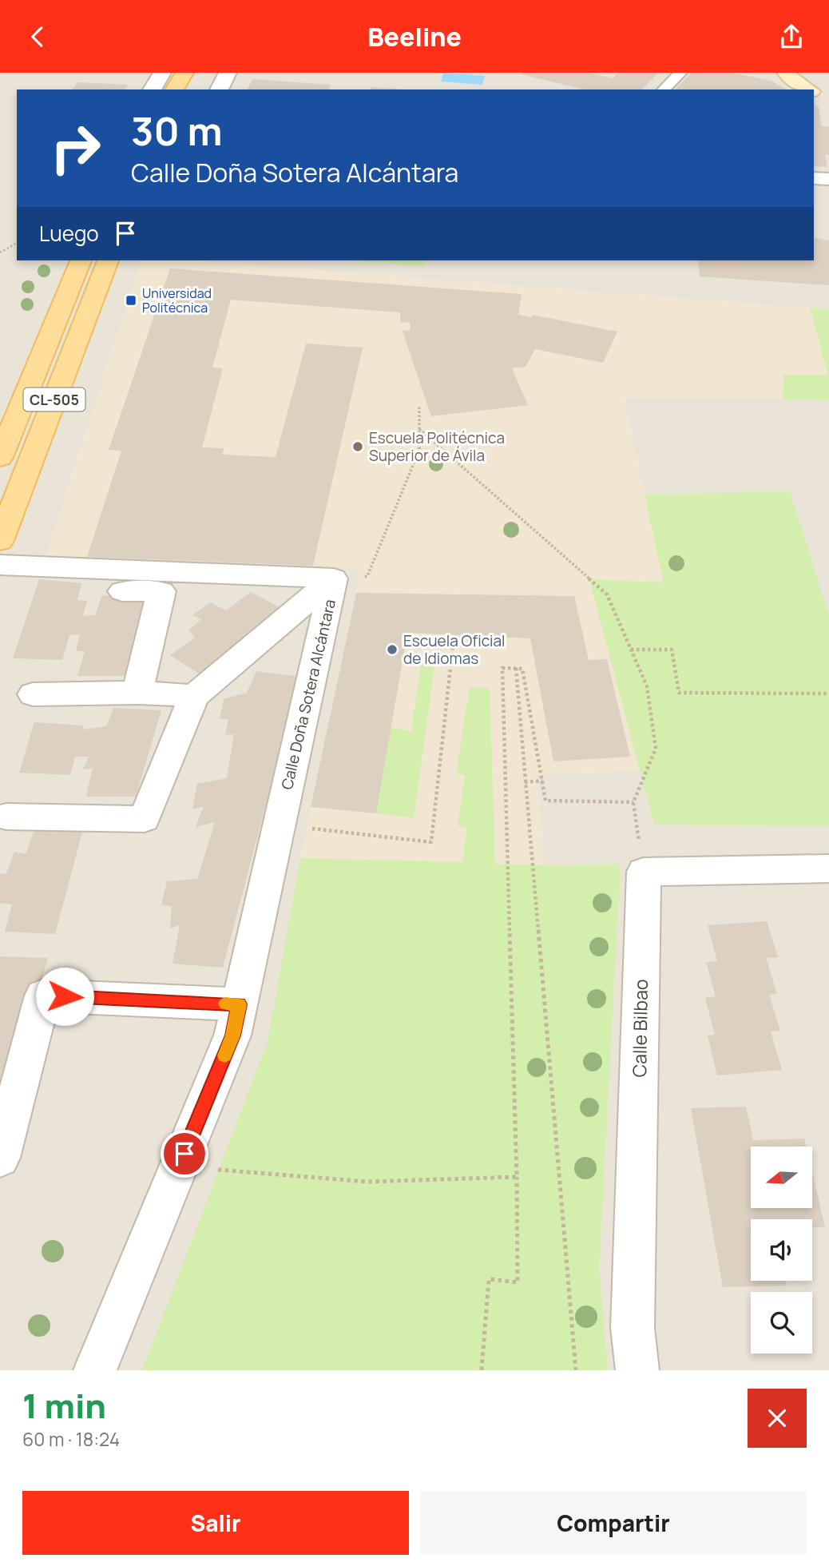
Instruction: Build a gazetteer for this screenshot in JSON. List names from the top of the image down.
{
  "streets": {
    "main road": ["CL-505"],
    "street": ["Calle Doña Sotera Alcántara", "Calle Bilbao"]
  },
  "places": {
    "transit": ["Universidad Politécnica"],
    "other": ["Escuela Politécnica Superior de Ávila", "Escuela Oficial de Idiomas"]
  },
  "north": "left",
  "page": {
    "header": "Beeline",
    "turn": ["30 m", "Calle Doña Sotera Alcántara"],
    "then": "Luego",
    "heading": ["1 min", "60 m · 18:24"],
    "buttons": ["Salir", "Compartir"]
  }
}
